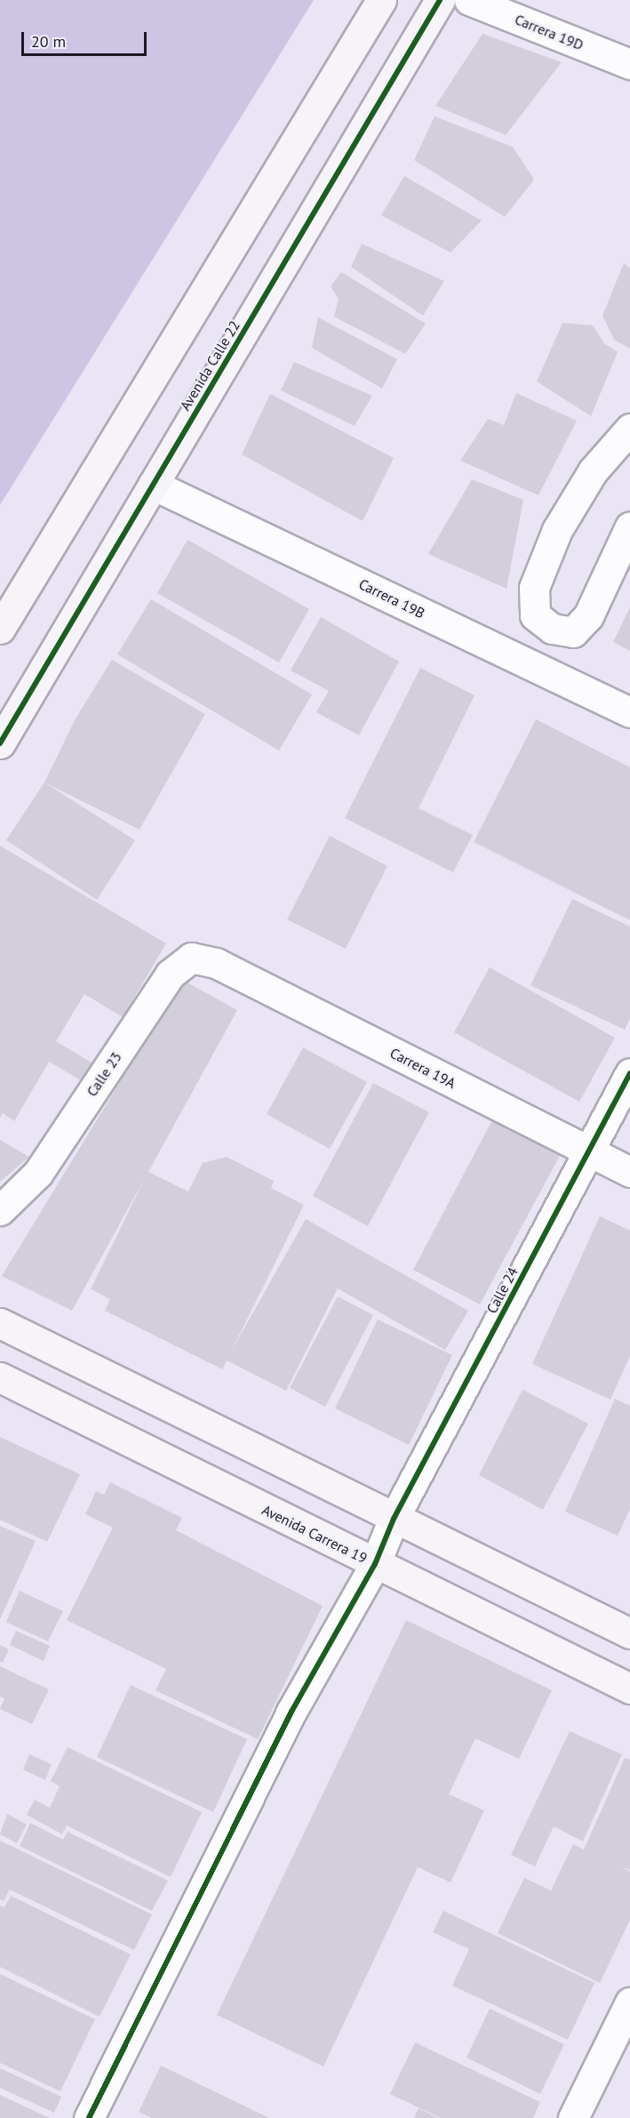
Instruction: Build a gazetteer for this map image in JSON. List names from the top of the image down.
{
  "streets": {
    "street": [
      "Carrera 19D",
      "Avenida Calle 22",
      "Carrera 19B",
      "Carrera 19A",
      "Calle 23",
      "Calle 24",
      "Avenida Carrera 19"
    ]
  },
  "crossings": [
    ["Avenida Calle 22", "Carrera 19B"],
    ["Carrera 19A", "Calle 23"],
    ["Carrera 19A", "Calle 24"],
    ["Calle 24", "Avenida Carrera 19"]
  ],
  "scale_bar": "20 m"
}
